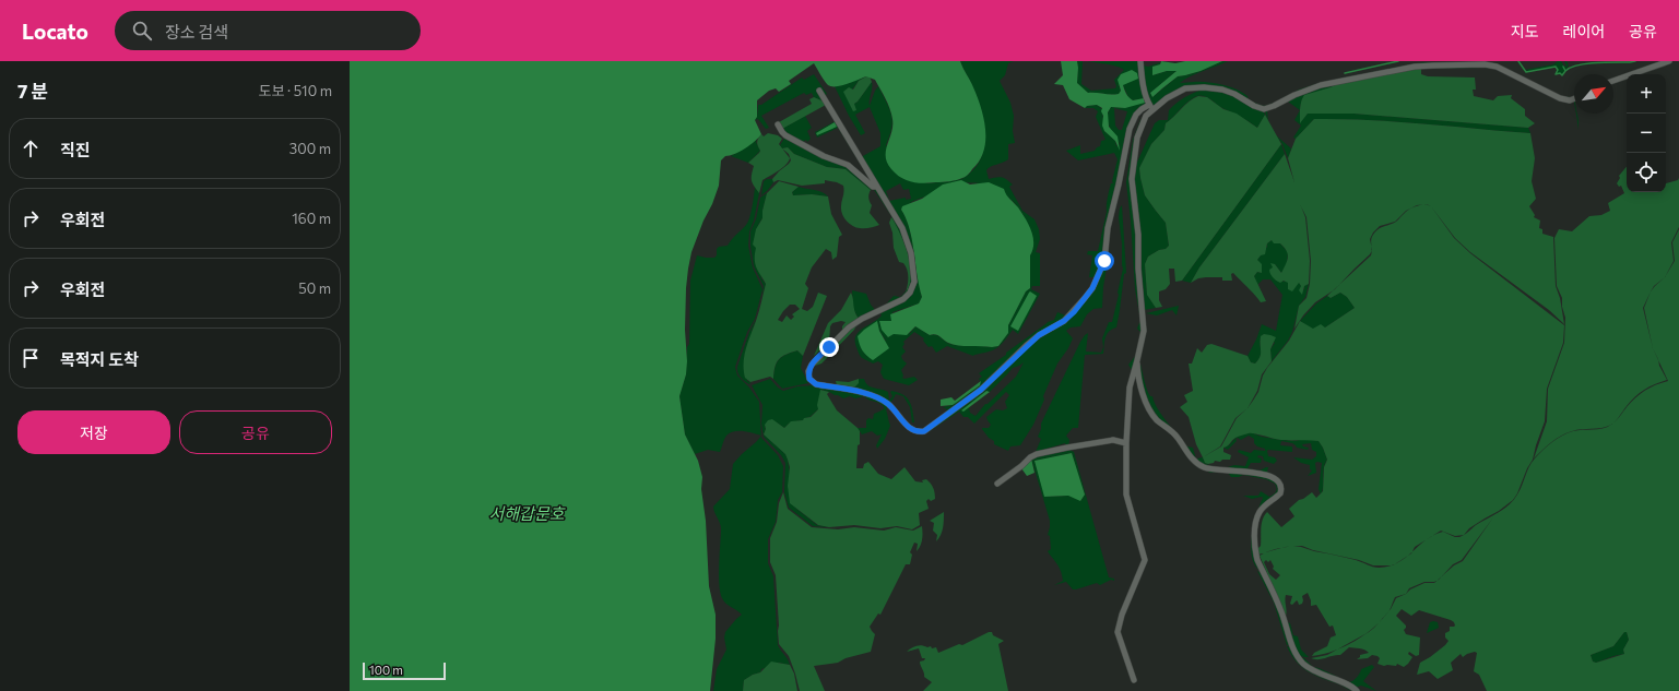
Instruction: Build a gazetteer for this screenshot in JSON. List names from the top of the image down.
{
  "water": ["서해갑문호"],
  "scale_bar": "100 m",
  "north": "top right",
  "page": {
    "header": "Locato",
    "search": "장소 검색",
    "nav": ["지도", "레이어", "공유"],
    "heading": ["7 분", "도보 · 510 m"],
    "map_buttons": ["+", "−"],
    "list": [
      ["직진", "300 m"],
      ["우회전", "160 m"],
      ["우회전", "50 m"],
      "목적지 도착"
    ],
    "buttons": ["저장", "공유"],
    "scale": "100 m"
  }
}
